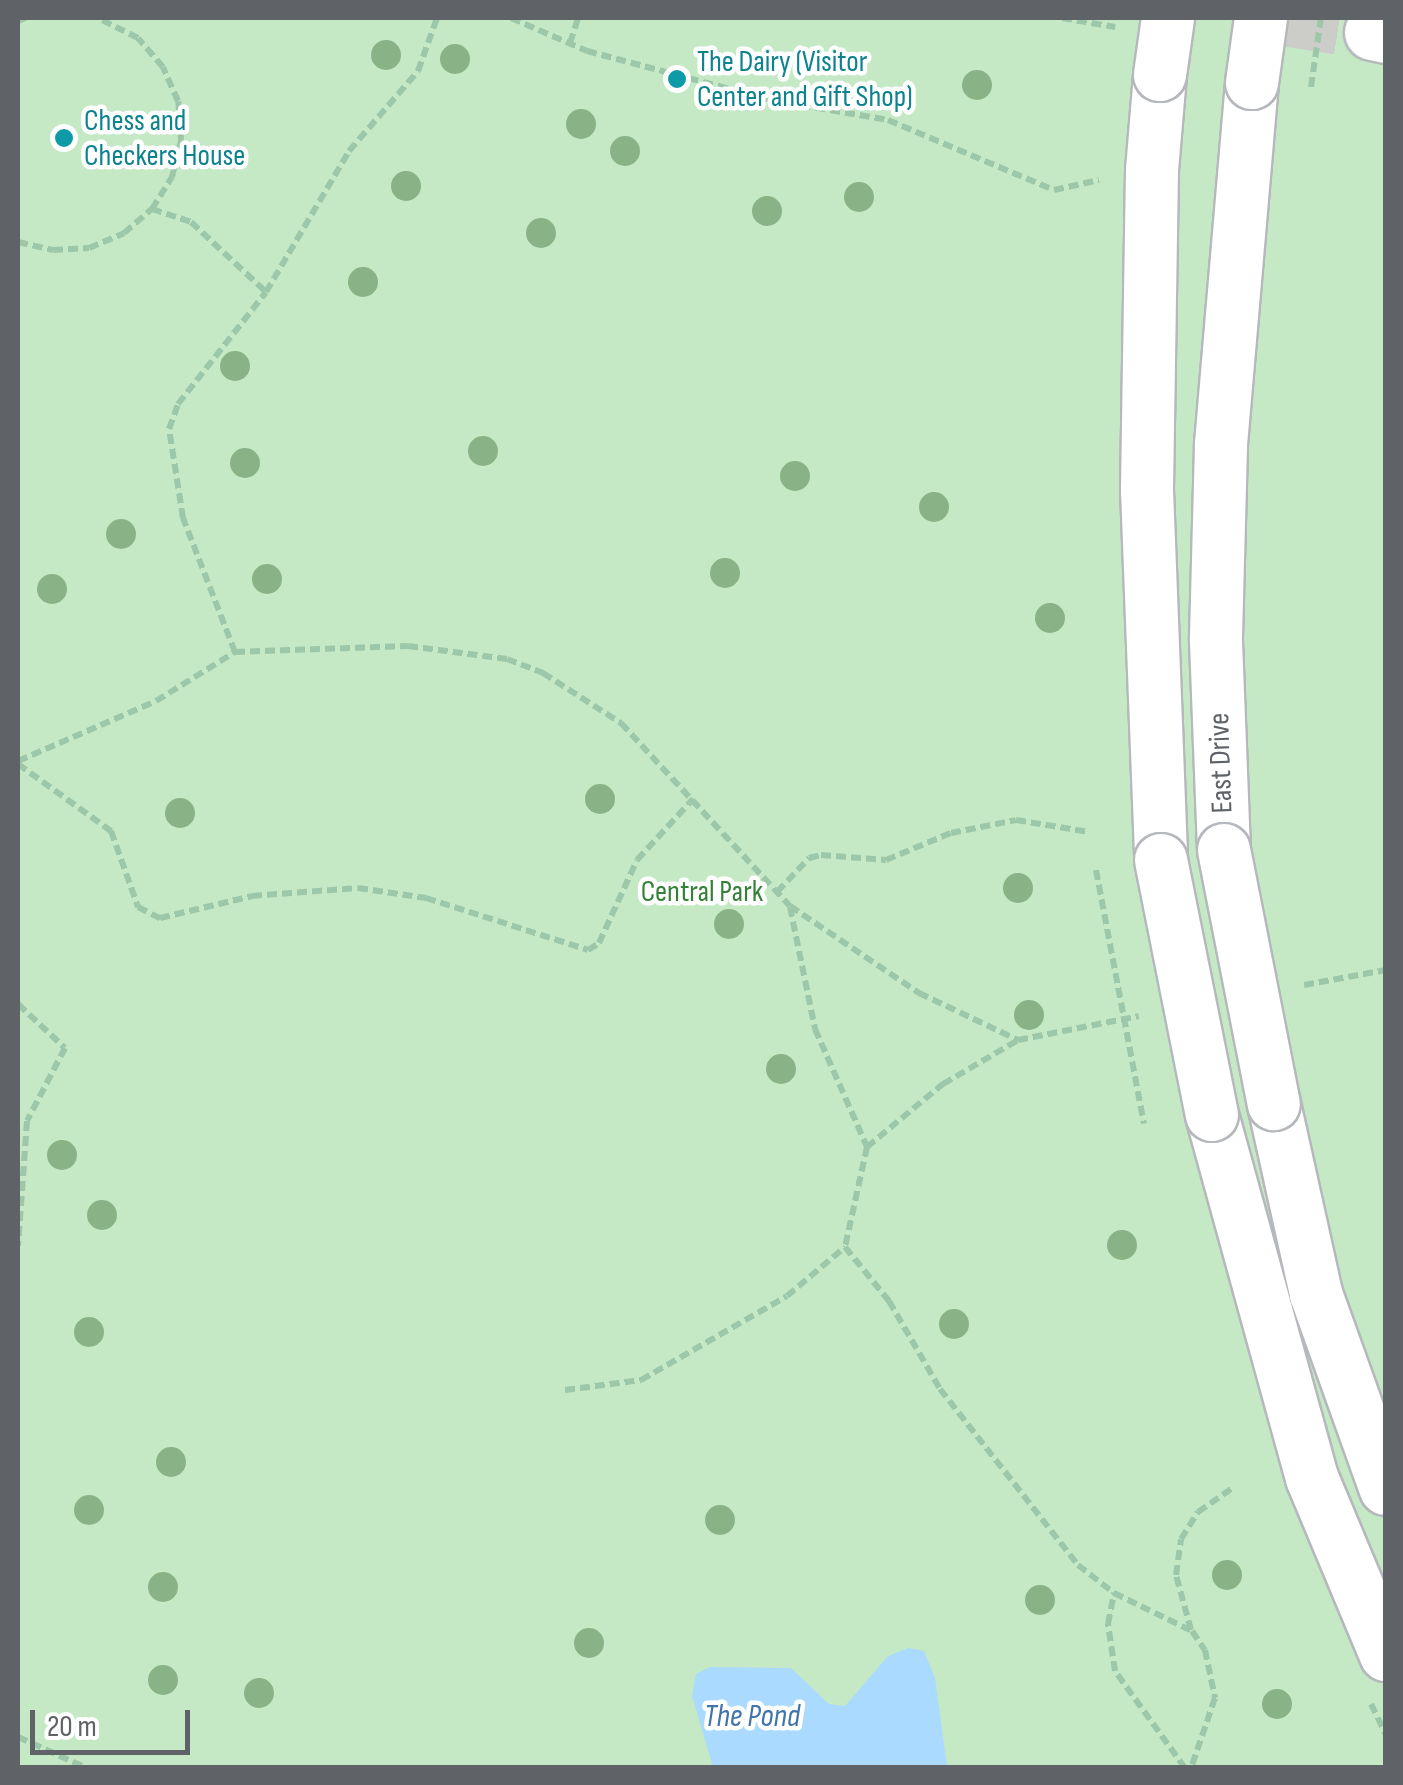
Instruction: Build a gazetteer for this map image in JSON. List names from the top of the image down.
{
  "streets": {
    "street": ["East Drive"]
  },
  "water": ["The Pond"],
  "parks": ["Central Park"],
  "places": ["The Dairy (Visitor Center and Gift Shop)", "Chess and Checkers House"],
  "scale_bar": "20 m"
}
